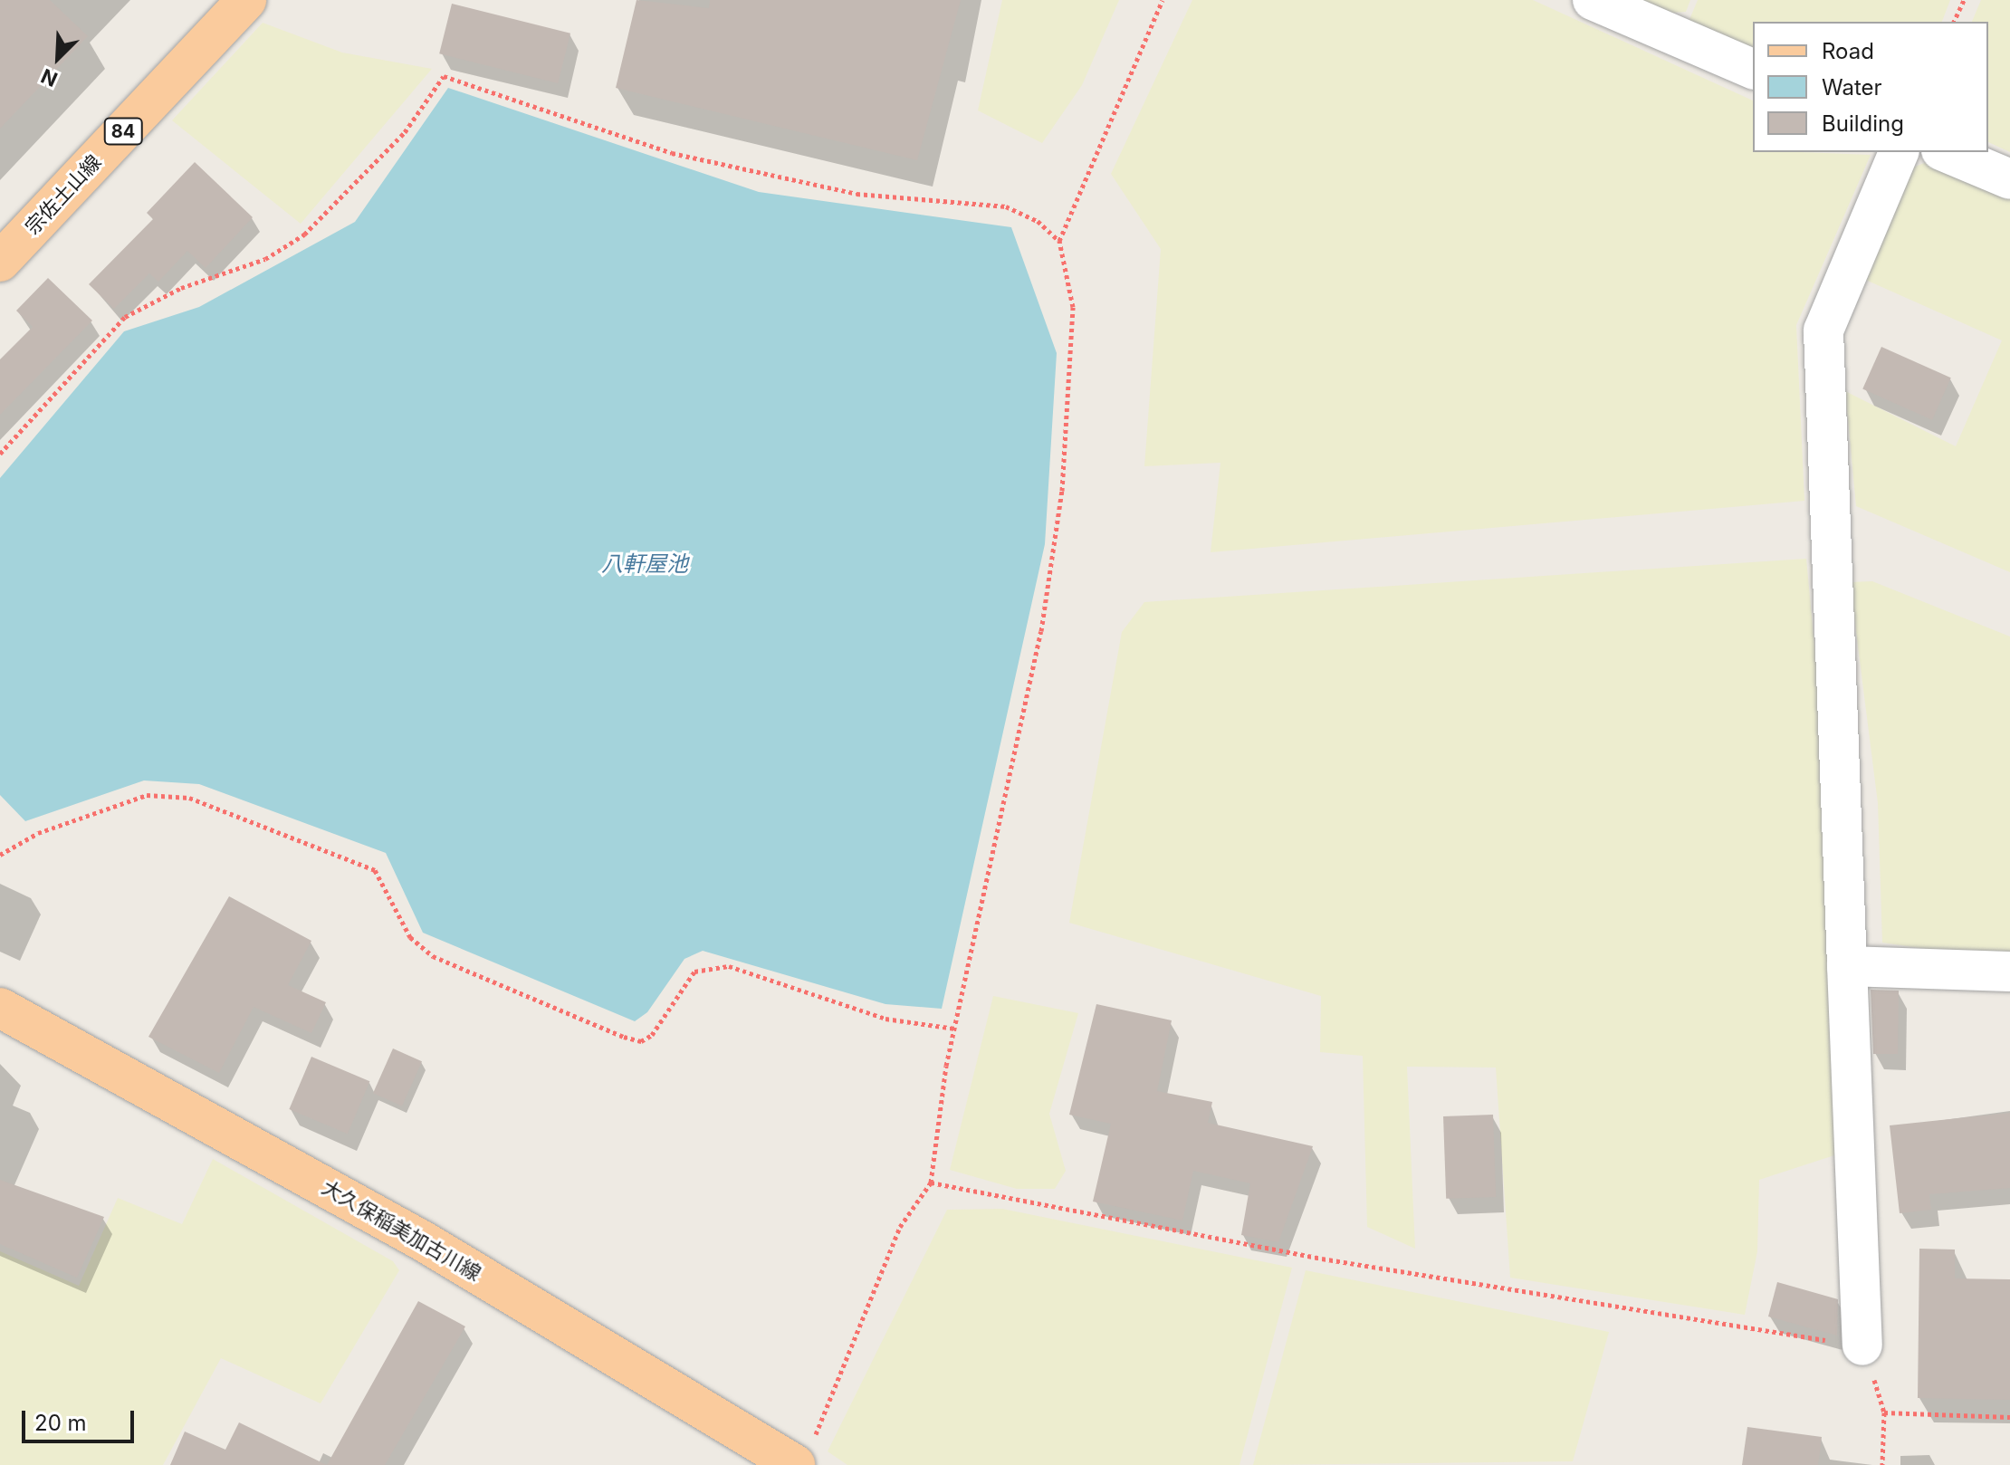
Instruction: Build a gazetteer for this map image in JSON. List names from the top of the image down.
{
  "streets": {
    "main road": ["84", "宗佐土山線", "大久保稲美加古川線"]
  },
  "water": ["八軒屋池"],
  "legend": ["Road", "Water", "Building"],
  "scale_bar": "20 m",
  "north": "bottom left"
}
